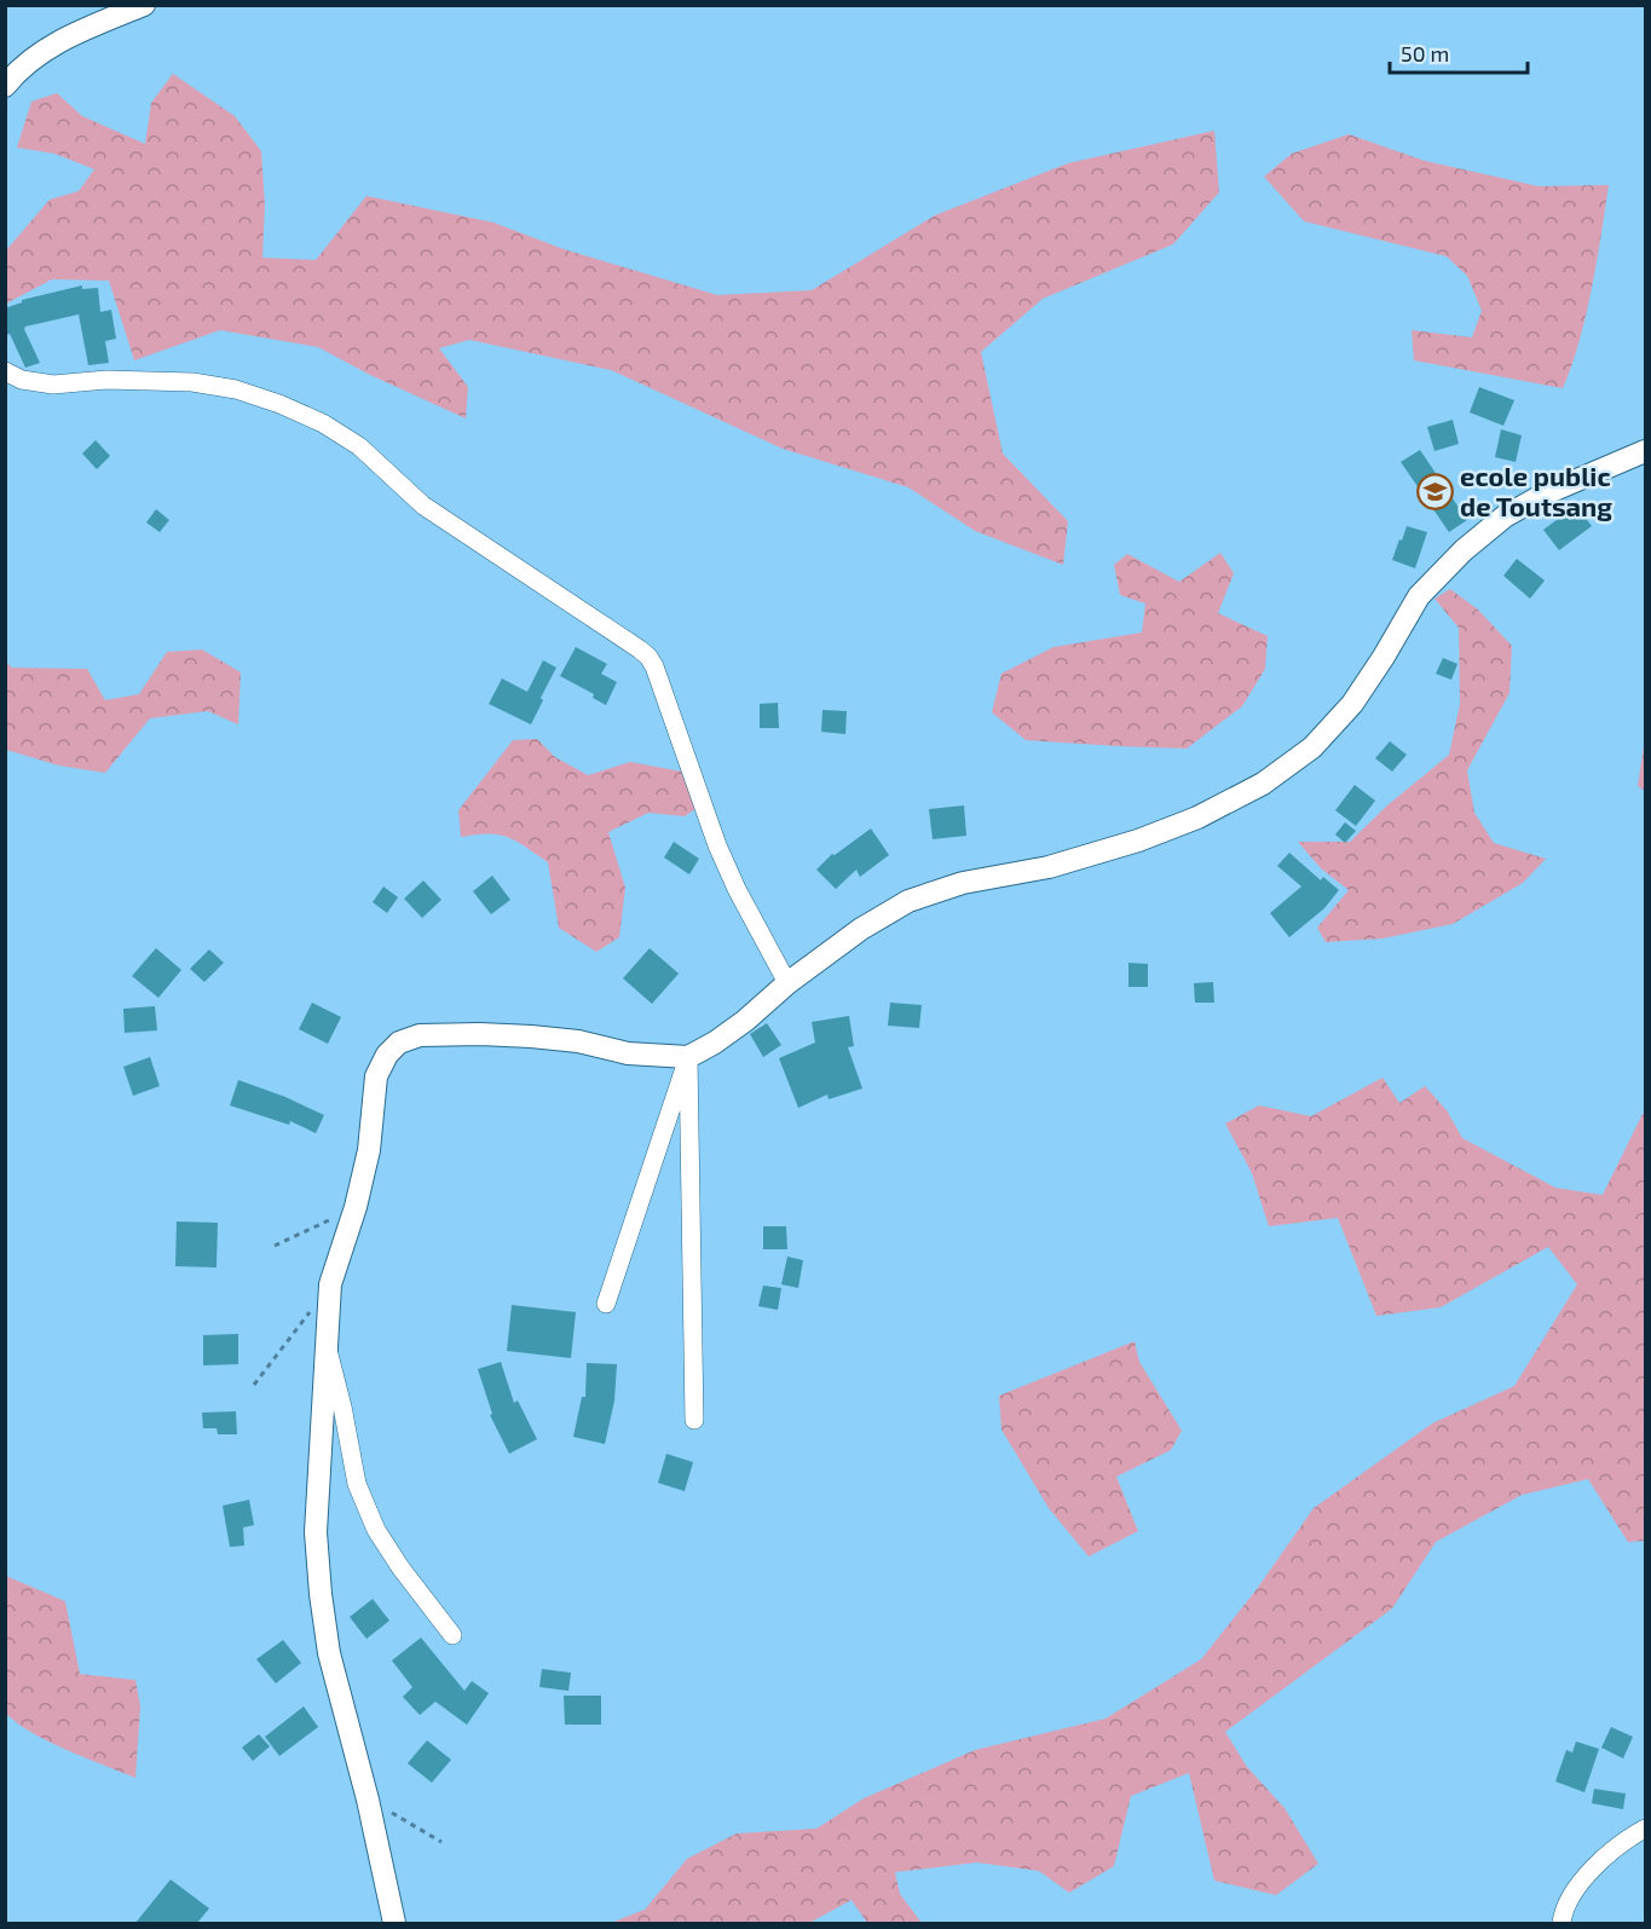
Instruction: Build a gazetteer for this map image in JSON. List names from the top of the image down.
{
  "places": {
    "school or university": ["ecole public de Toutsang"]
  },
  "scale_bar": "50 m"
}
